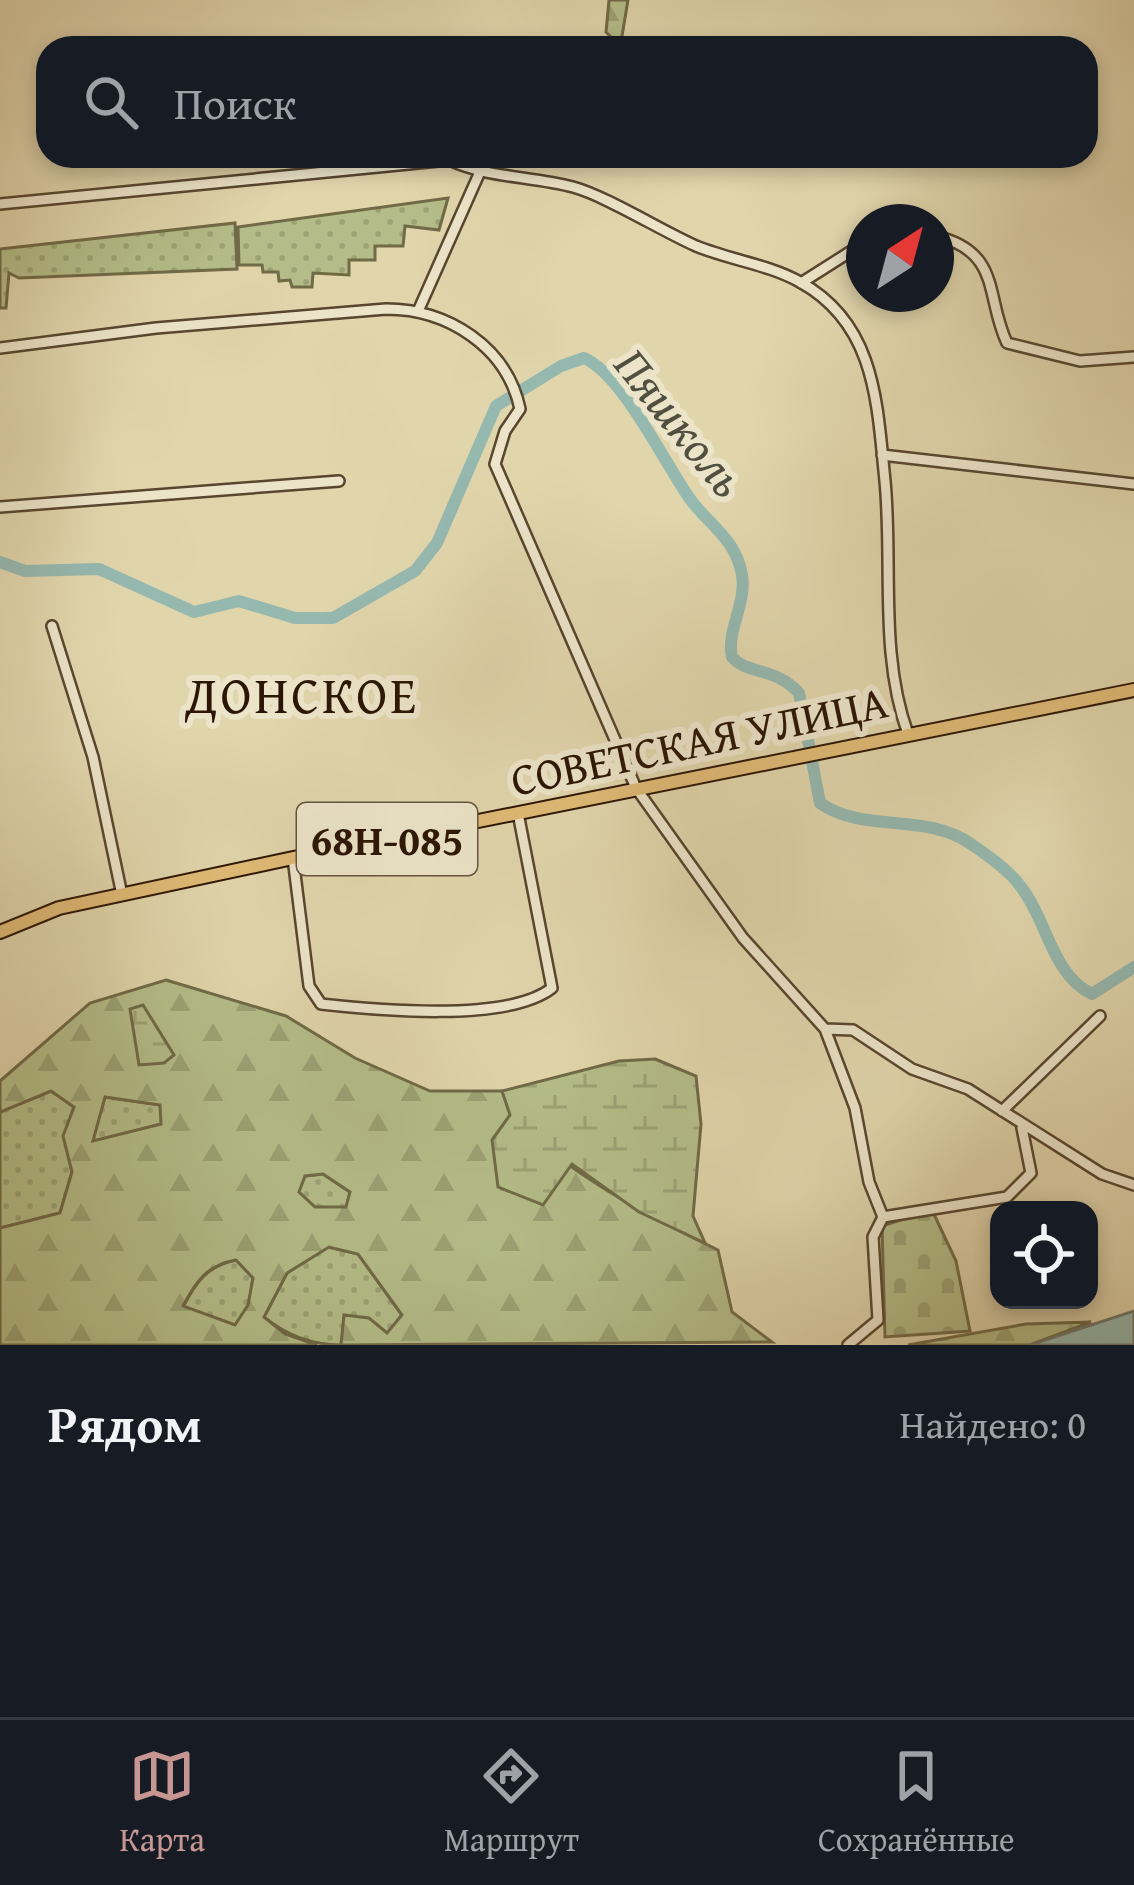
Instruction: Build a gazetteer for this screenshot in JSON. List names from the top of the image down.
{
  "streets": {
    "main road": ["СОВЕТСКАЯ УЛИЦА", "68Н-085"]
  },
  "districts": ["ДОНСКОЕ"],
  "water": ["Пяшколь"],
  "north": "top right",
  "page": {
    "search": "Поиск",
    "heading": ["Рядом", "Найдено: 0"],
    "nav": ["Карта", "Маршрут", "Сохранённые"]
  }
}
